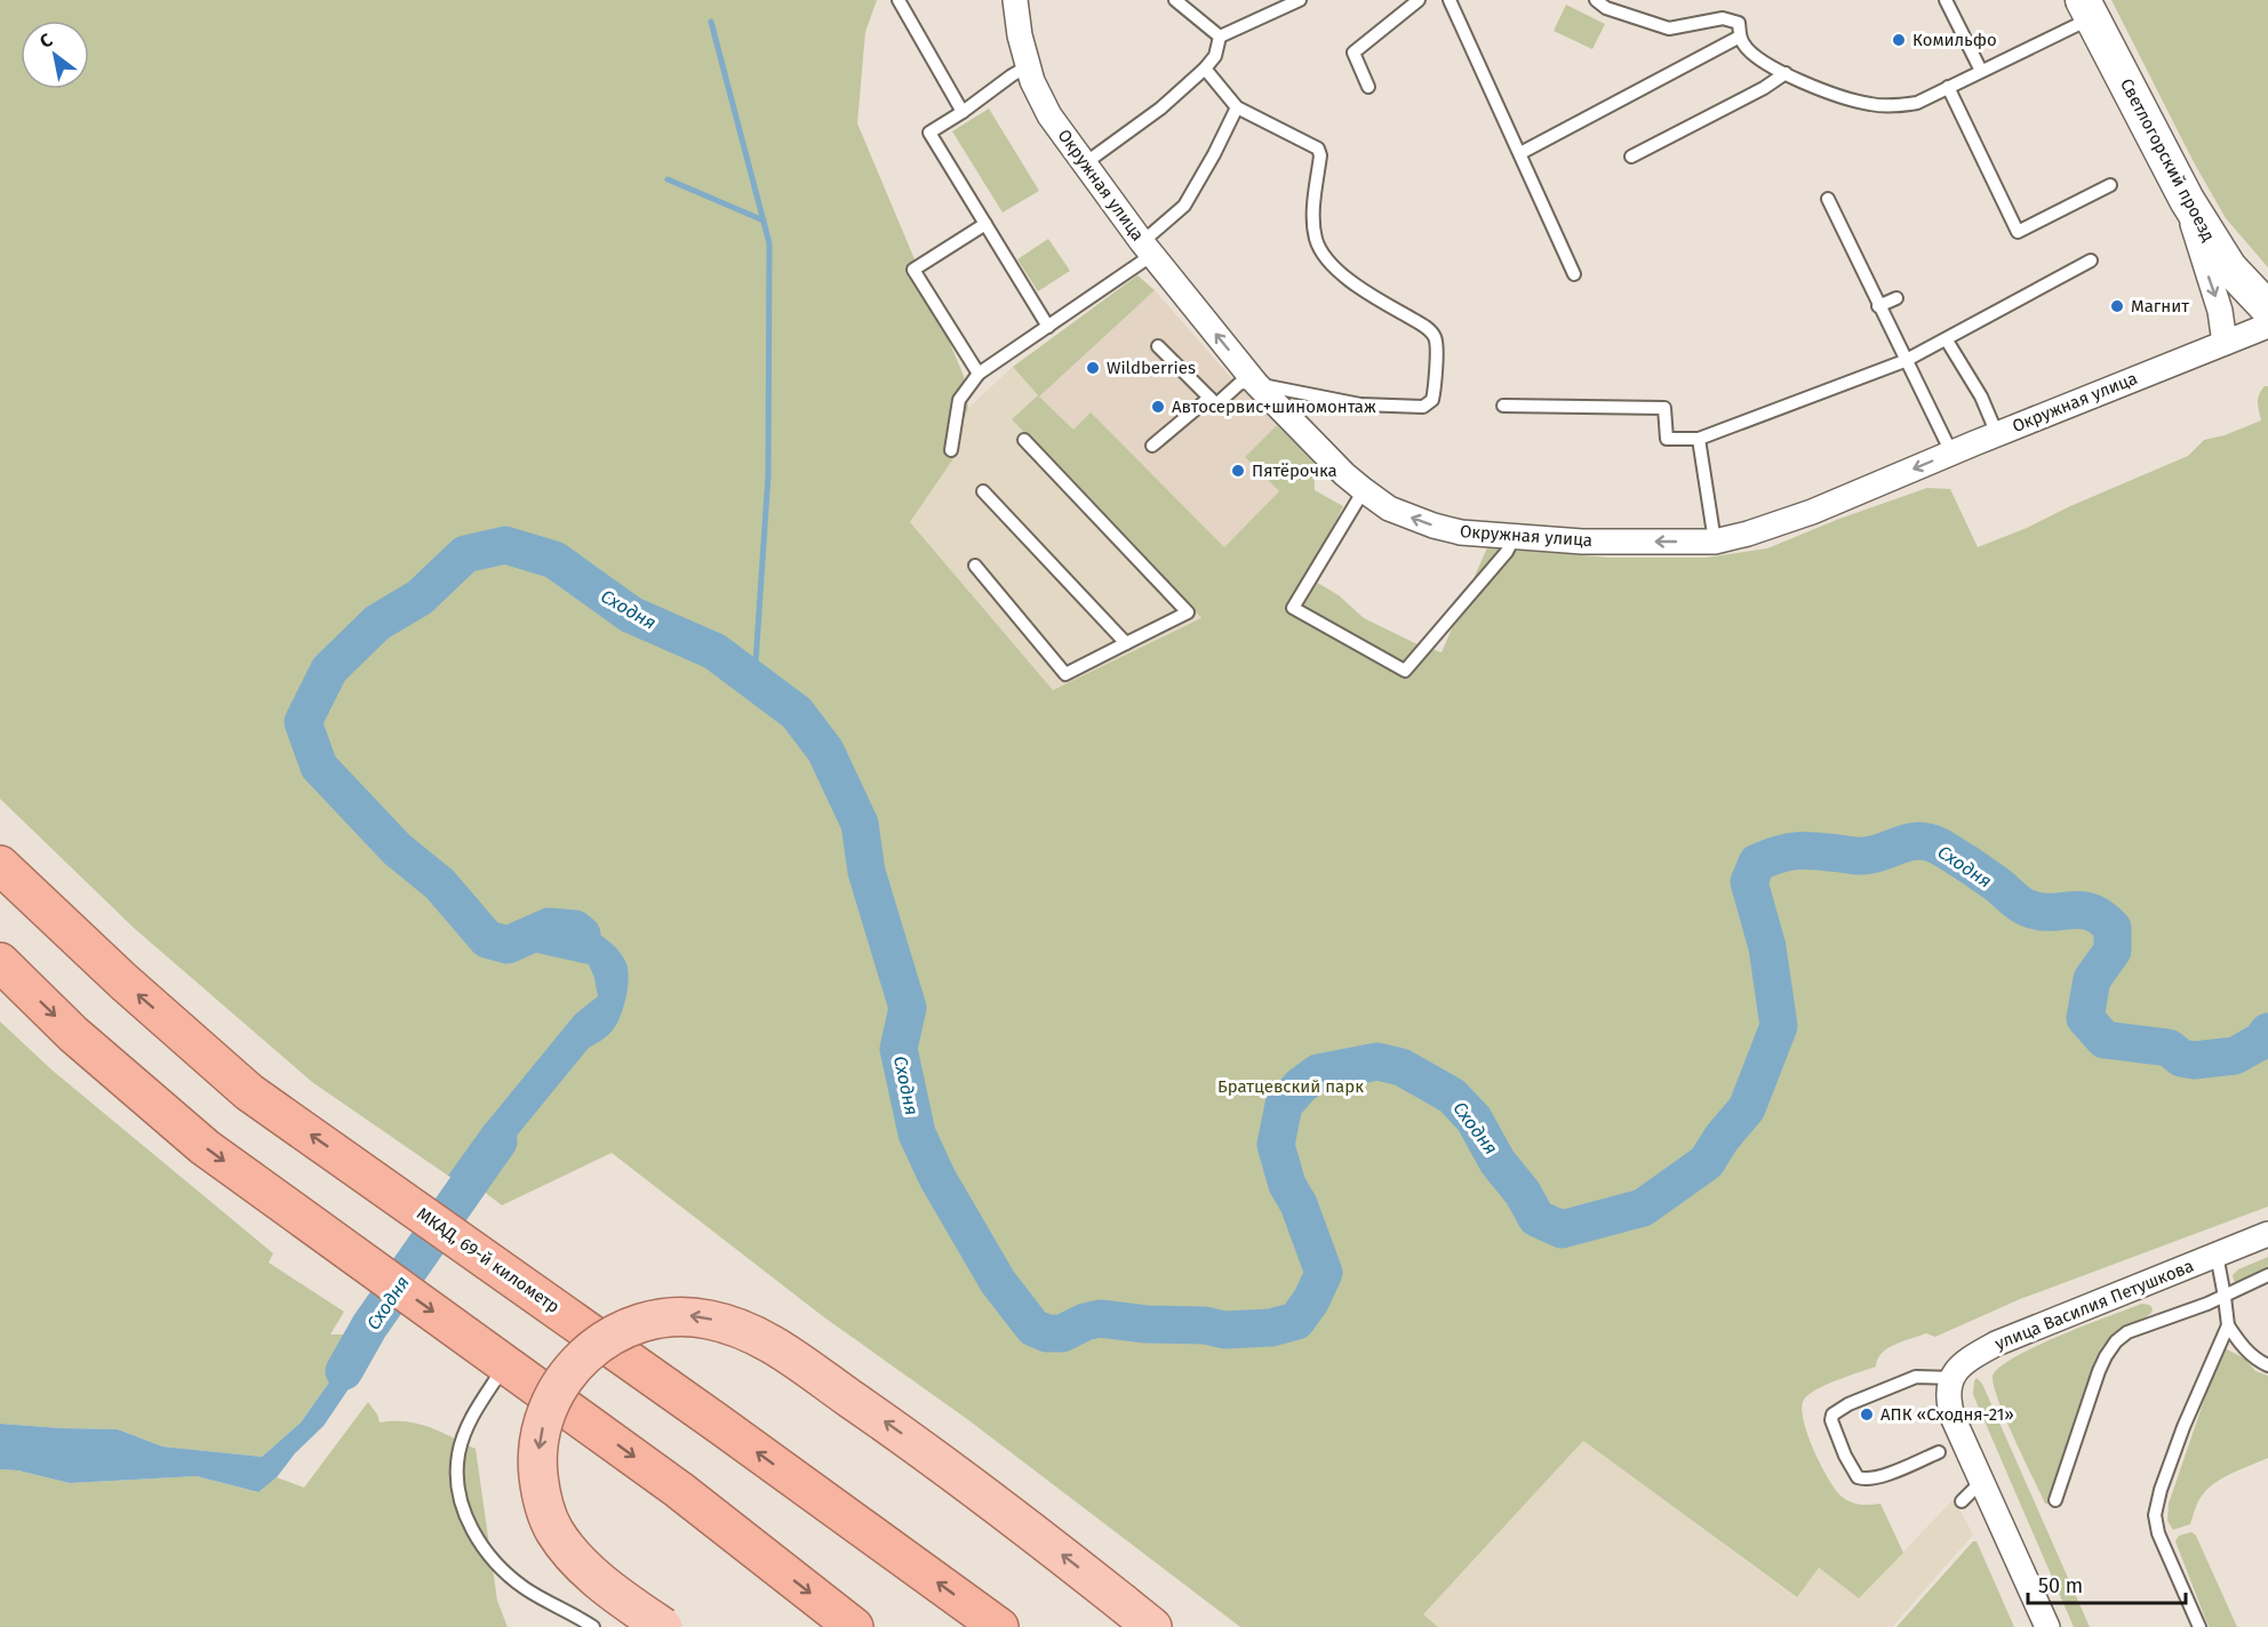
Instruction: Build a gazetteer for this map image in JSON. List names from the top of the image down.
{
  "streets": {
    "highway": ["МКАД, 69-й километр"],
    "main road": ["Светлогорский проезд"],
    "street": ["Окружная улица", "улица Василия Петушкова"]
  },
  "one_way": ["Окружная улица"],
  "water": ["Сходня"],
  "parks": ["Братцевский парк"],
  "places": [
    "Комильфо",
    "Магнит",
    "Wildberries",
    "Автосервис+шиномонтаж",
    "Пятёрочка",
    "АПК «Сходня-21»"
  ],
  "scale_bar": "50 m",
  "north": "top left"
}
